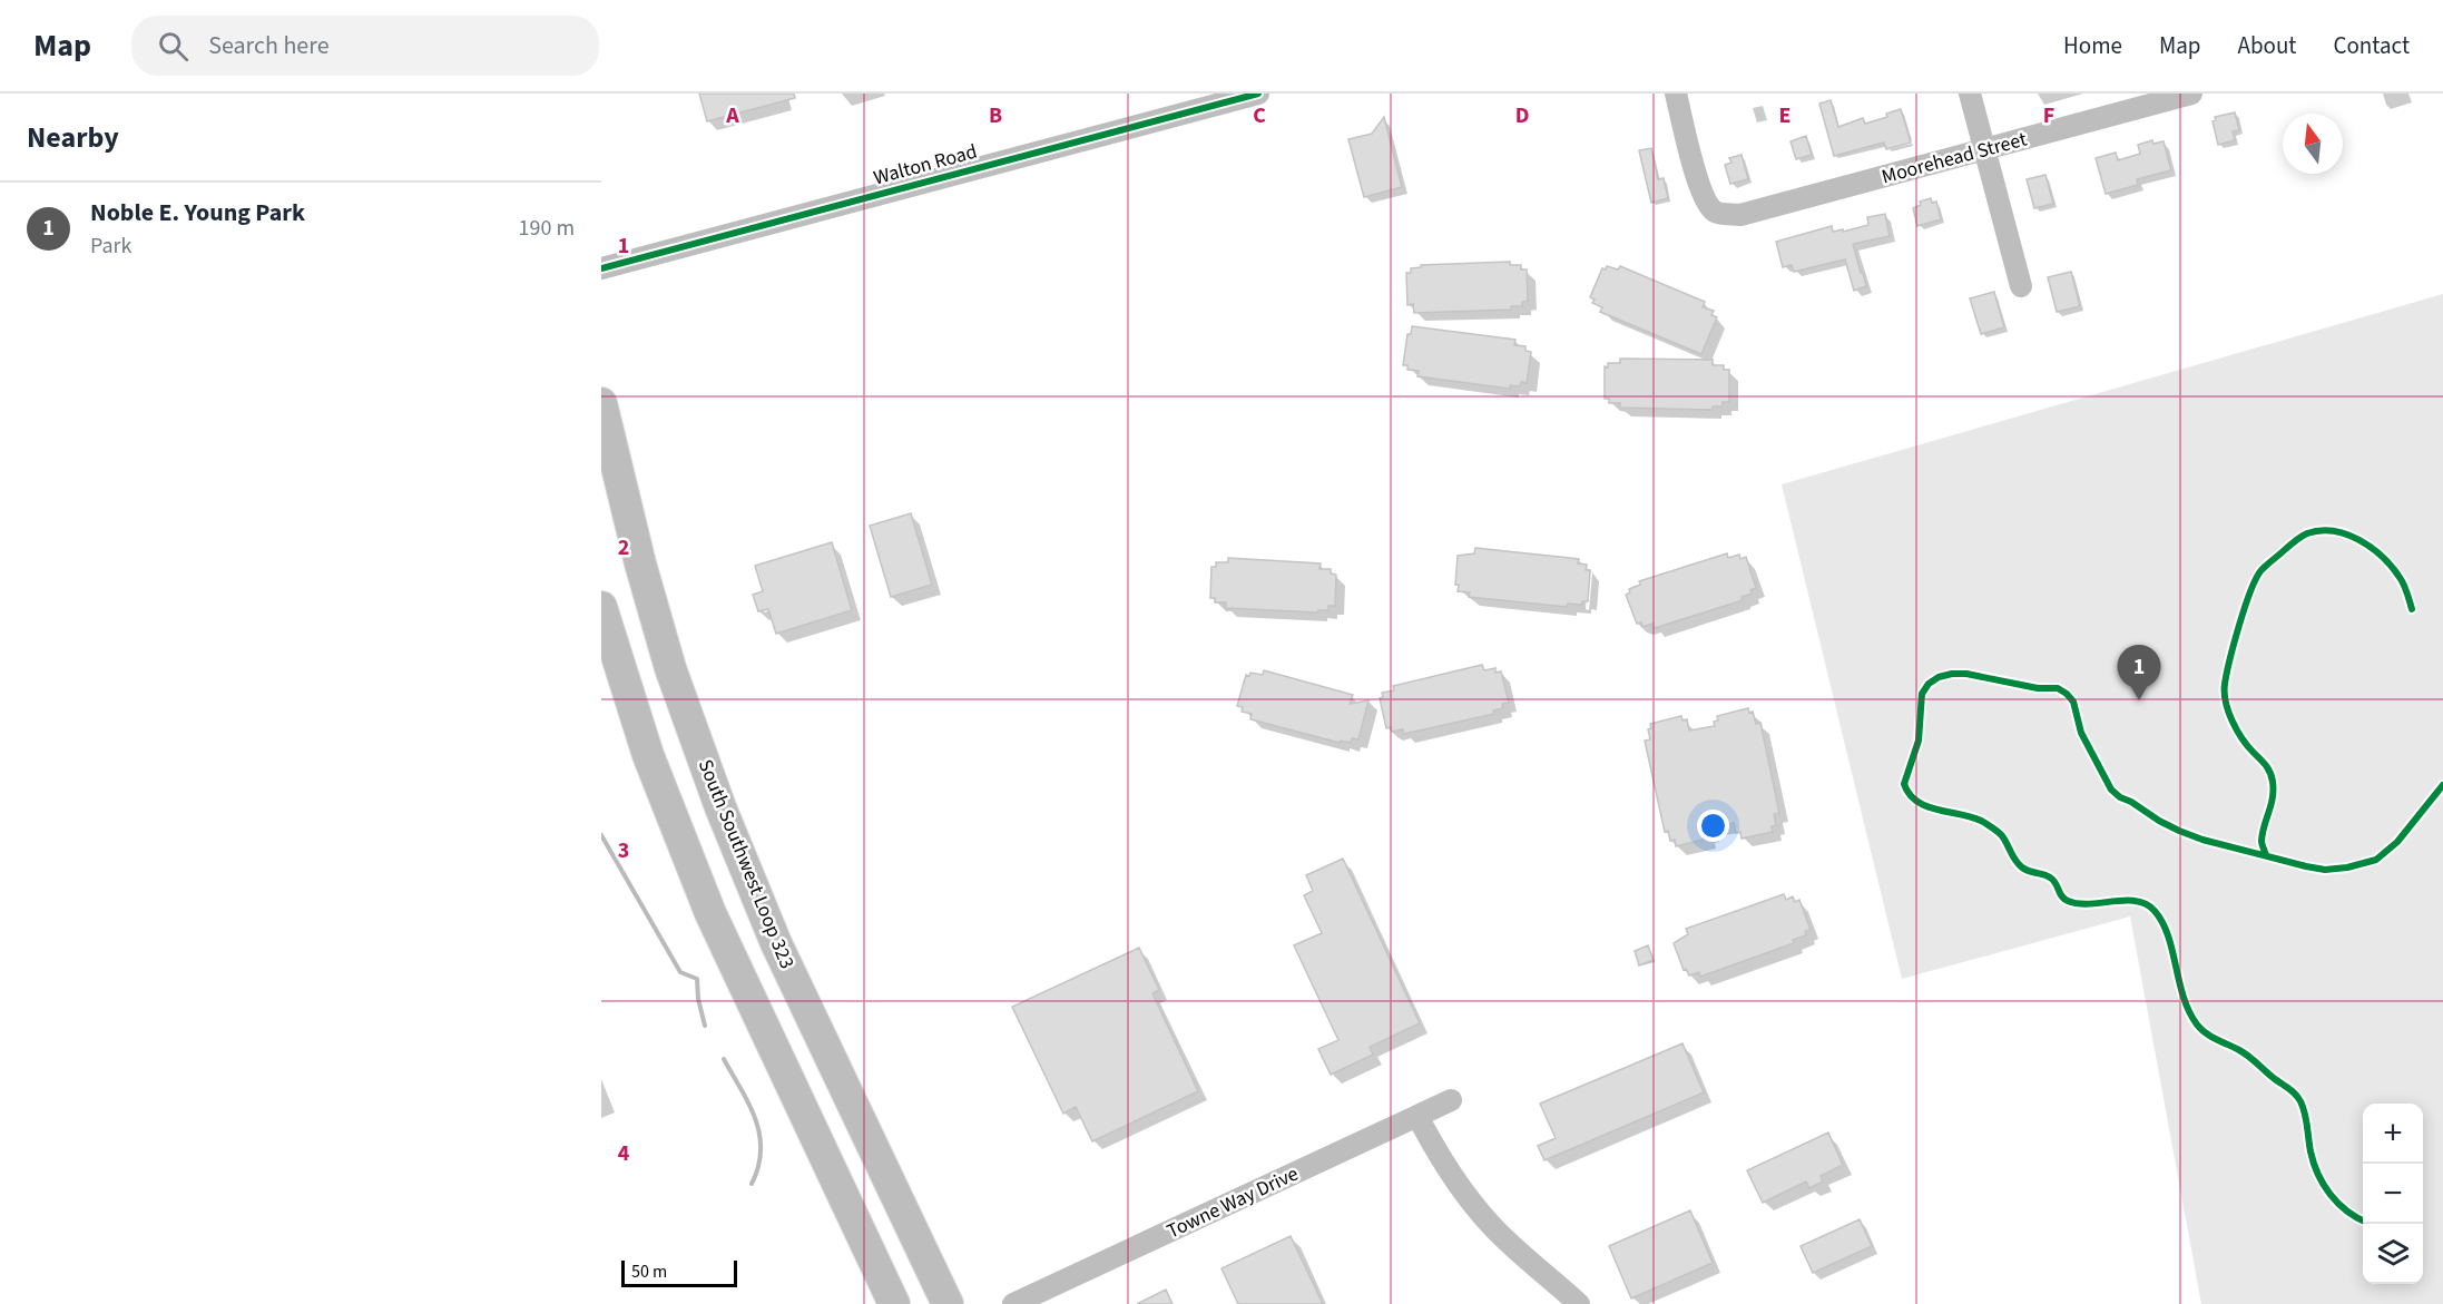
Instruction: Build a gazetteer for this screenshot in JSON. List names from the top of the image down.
{
  "streets": {
    "highway": ["South Southwest Loop 323"],
    "street": ["Moorehead Street", "Walton Road", "Towne Way Drive"]
  },
  "scale_bar": "50 m",
  "north": "top",
  "page": {
    "header": "Map",
    "search": "Search here",
    "nav": [
      "Home",
      "Map",
      "About",
      "Contact"
    ],
    "heading": "Nearby",
    "list": [
      {
        "mark": "1",
        "name": "Noble E. Young Park",
        "note": "Park",
        "value": "190 m"
      }
    ],
    "pins": "1",
    "map_buttons": ["+", "−"],
    "scale": "50 m"
  },
  "grid": {
    "columns": [
      "A",
      "B",
      "C",
      "D",
      "E",
      "F"
    ],
    "rows": [
      "1",
      "2",
      "3",
      "4"
    ]
  }
}
